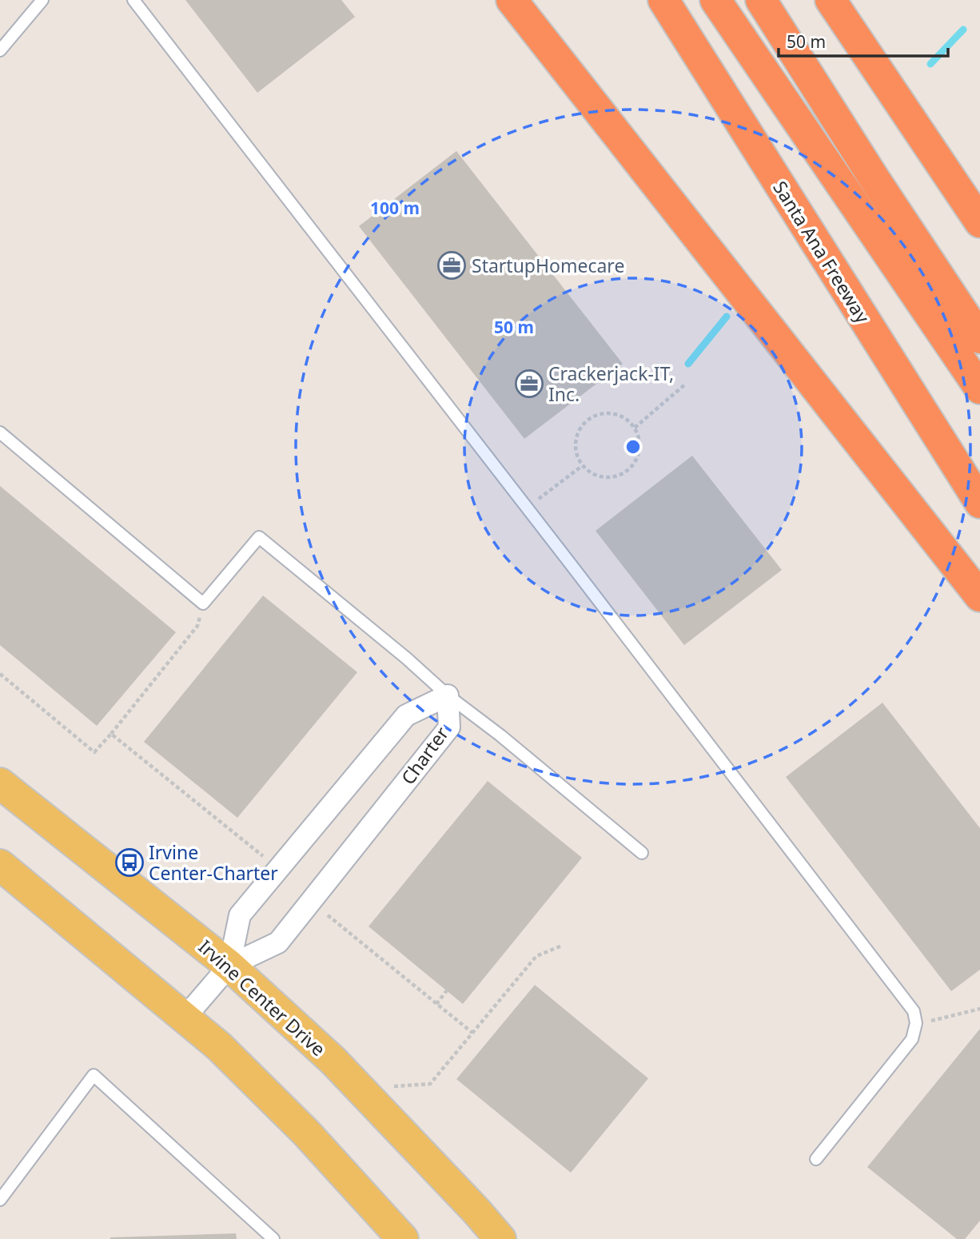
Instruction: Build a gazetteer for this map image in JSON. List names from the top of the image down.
{
  "streets": {
    "highway": ["Santa Ana Freeway"],
    "main road": ["Irvine Center Drive"],
    "street": ["Charter"]
  },
  "crossings": [
    ["Charter", "Irvine Center Drive"]
  ],
  "places": {
    "office": ["StartupHomecare", "Crackerjack-IT, Inc."],
    "bus stop": ["Irvine Center-Charter"]
  },
  "scale_bar": "50 m",
  "rings": ["100 m", "50 m"]
}
